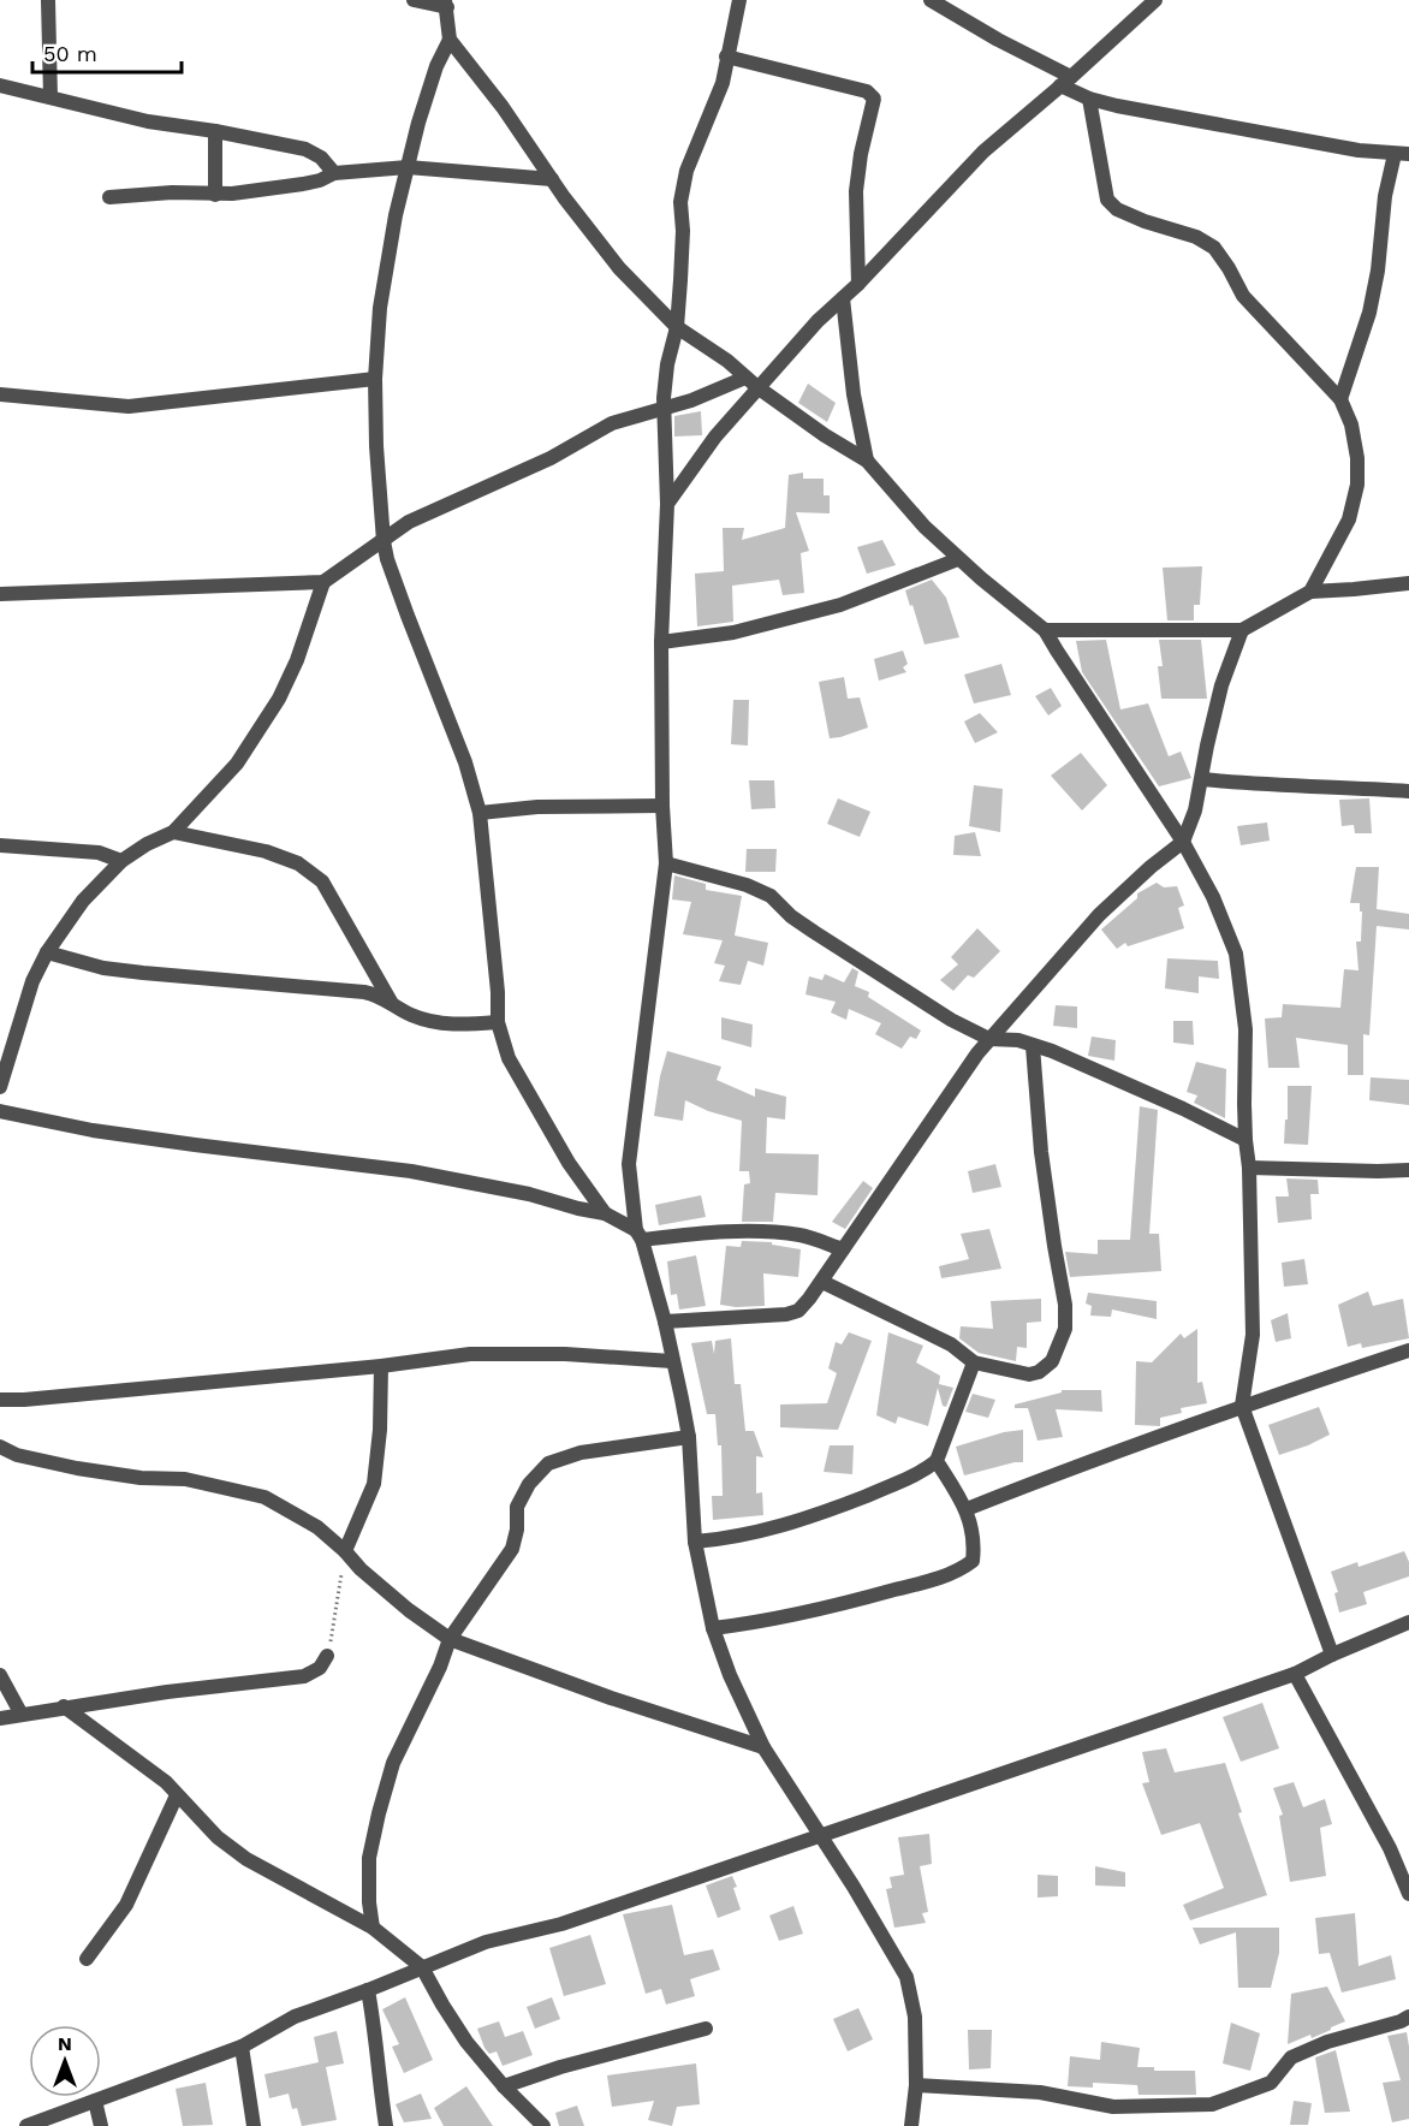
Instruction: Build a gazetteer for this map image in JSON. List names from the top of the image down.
{
  "scale_bar": "50 m",
  "north": "top"
}
